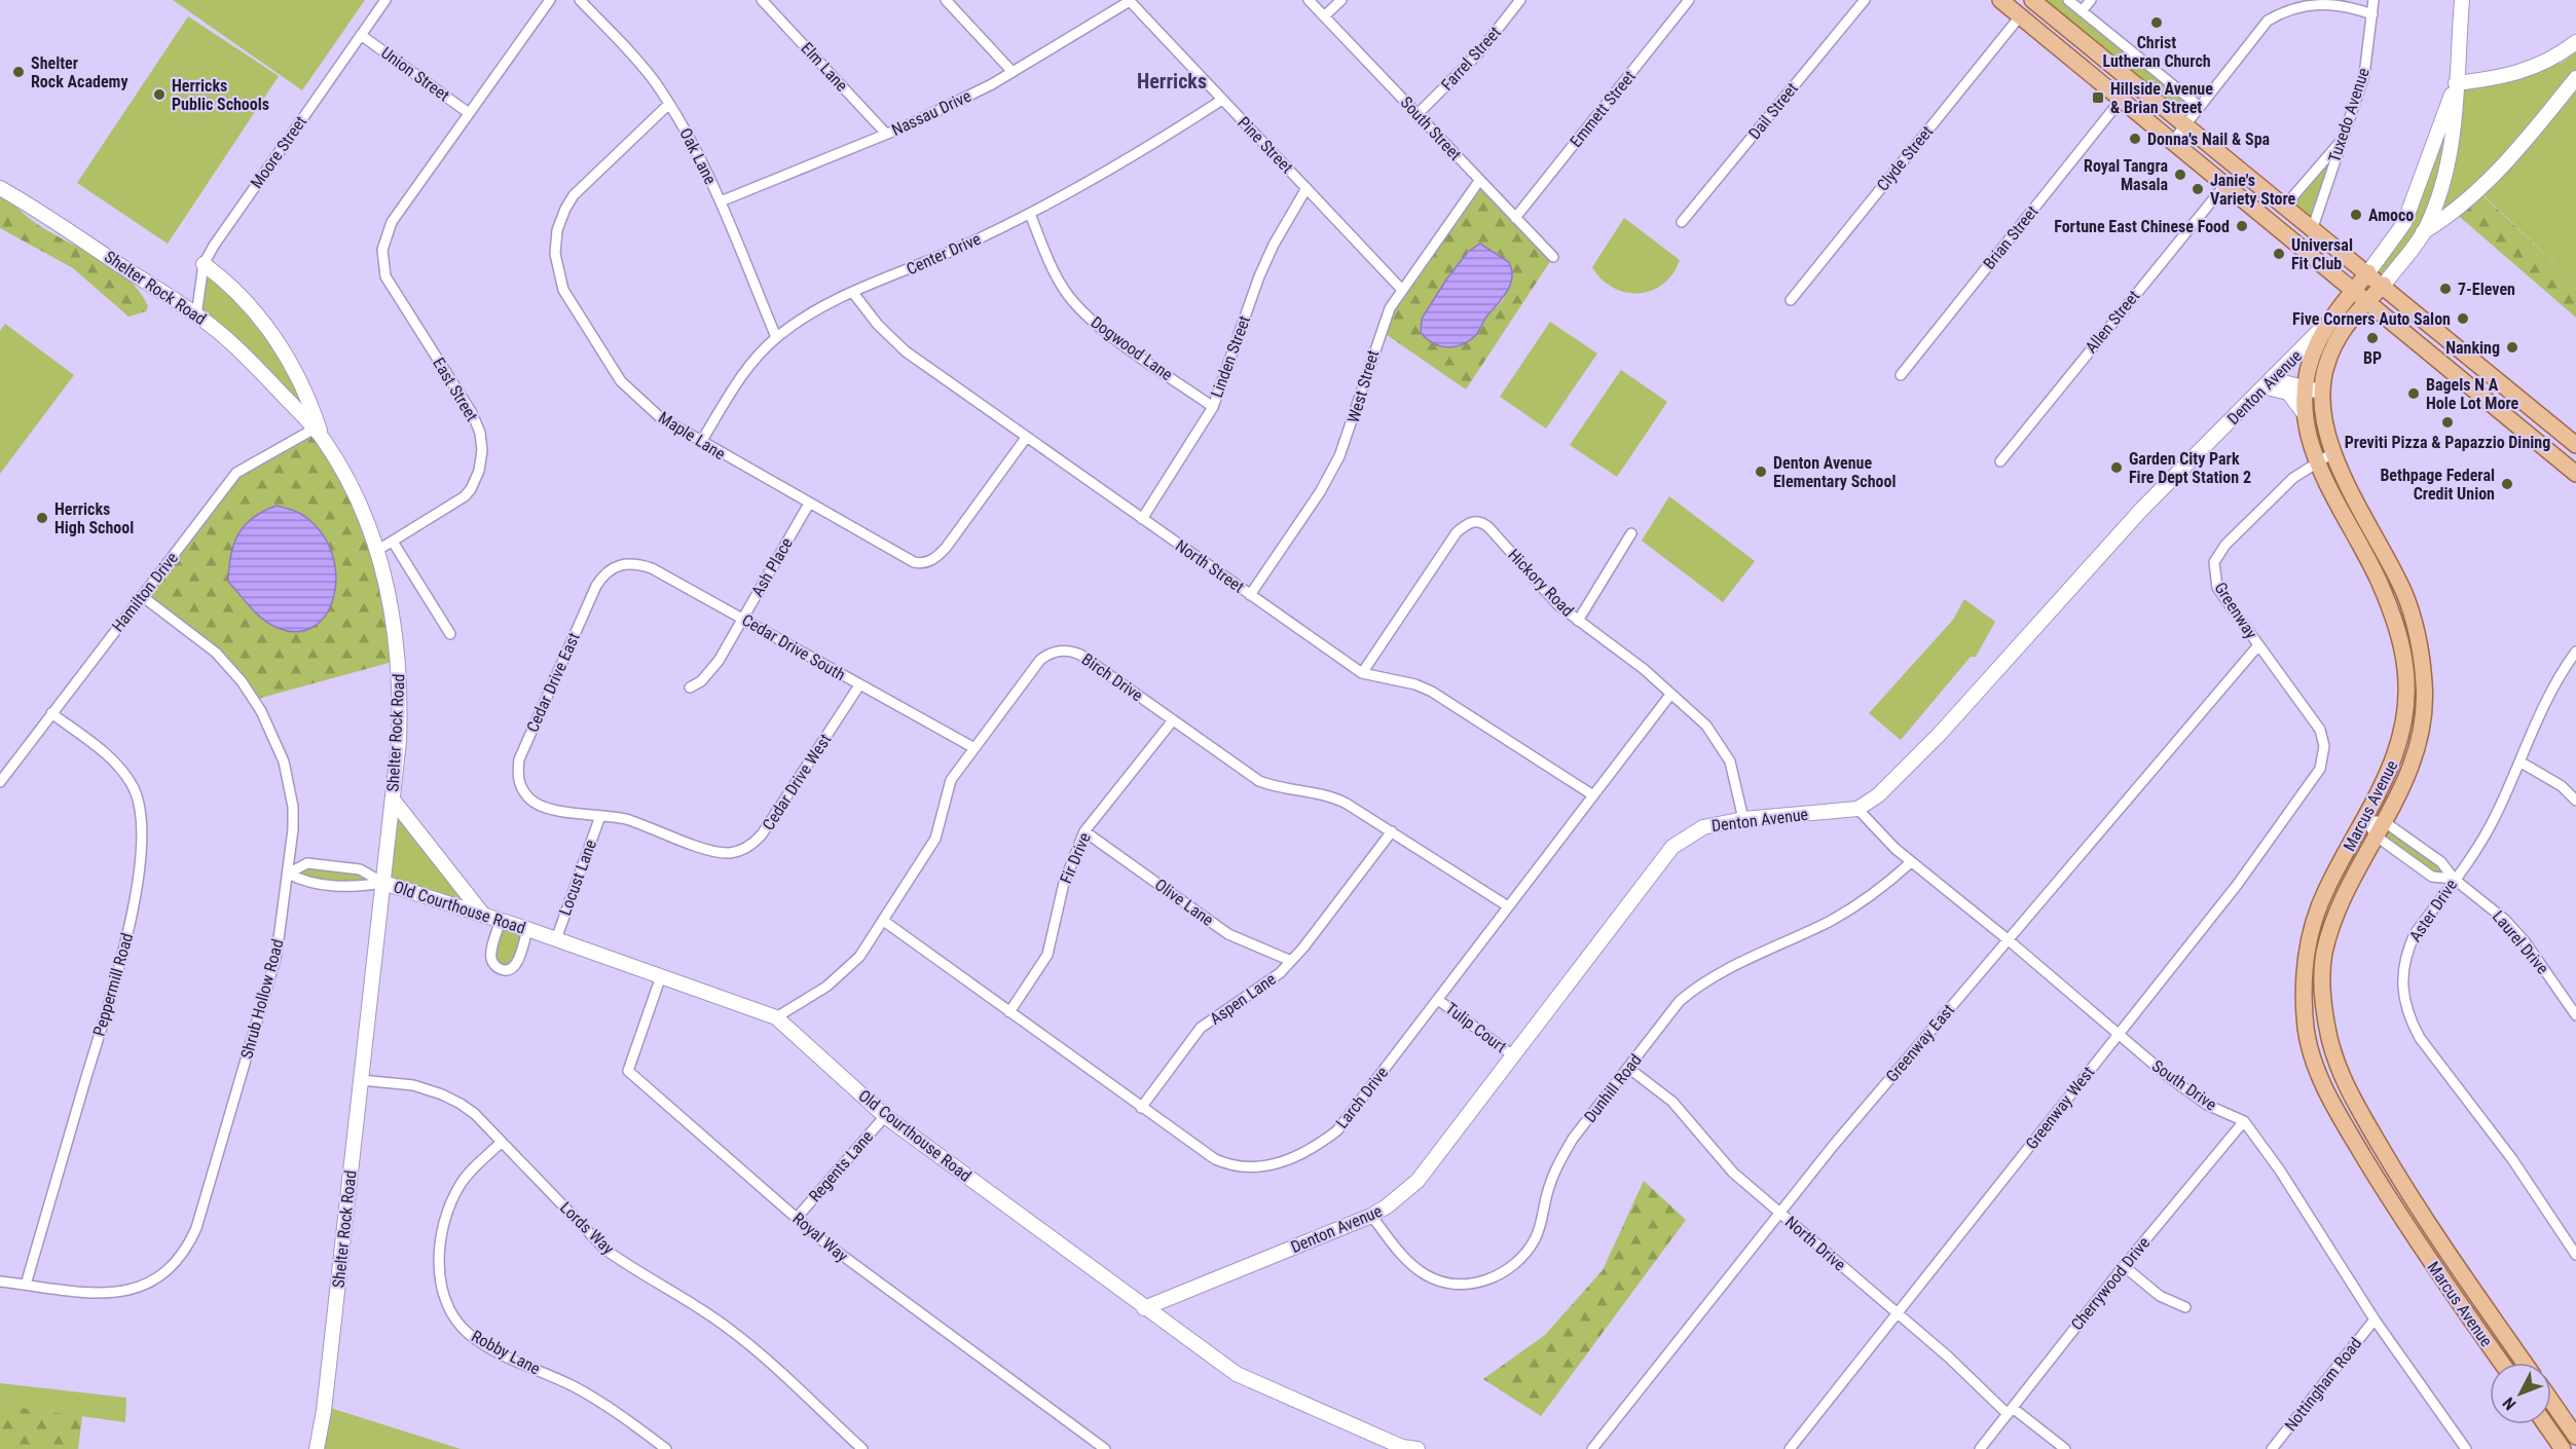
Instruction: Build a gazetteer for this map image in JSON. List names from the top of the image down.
{
  "streets": {
    "main road": ["Marcus Avenue"],
    "street": [
      "Farrel Street",
      "Elm Lane",
      "Union Street",
      "Emmett Street",
      "Dail Street",
      "Nassau Drive",
      "Tuxedo Avenue",
      "South Street",
      "Pine Street",
      "Moore Street",
      "Oak Lane",
      "Clyde Street",
      "Brian Street",
      "Center Drive",
      "Shelter Rock Road",
      "Allen Street",
      "Dogwood Lane",
      "Linden Street",
      "West Street",
      "Denton Avenue",
      "East Street",
      "Maple Lane",
      "North Street",
      "Ash Place",
      "Hickory Road",
      "Hamilton Drive",
      "Greenway",
      "Cedar Drive South",
      "Birch Drive",
      "Cedar Drive East",
      "Cedar Drive West",
      "Fir Drive",
      "Locust Lane",
      "Olive Lane",
      "Old Courthouse Road",
      "Aster Drive",
      "Laurel Drive",
      "Peppermill Road",
      "Shrub Hollow Road",
      "Aspen Lane",
      "Tulip Court",
      "Greenway East",
      "South Drive",
      "Dunhill Road",
      "Larch Drive",
      "Greenway West",
      "Regents Lane",
      "Lords Way",
      "Royal Way",
      "North Drive",
      "Cherrywood Drive",
      "Robby Lane",
      "Nottingham Road"
    ]
  },
  "crossings": [
    ["Farrel Street", "South Street"],
    ["Elm Lane", "Nassau Drive"],
    ["Union Street", "Moore Street"],
    ["Union Street", "East Street"],
    ["Emmett Street", "South Street"],
    ["Nassau Drive", "Pine Street"],
    ["Nassau Drive", "Oak Lane"],
    ["South Street", "West Street"],
    ["Pine Street", "Center Drive"],
    ["Pine Street", "Linden Street"],
    ["Pine Street", "West Street"],
    ["Moore Street", "Shelter Rock Road"],
    ["Oak Lane", "Center Drive"],
    ["Oak Lane", "Maple Lane"],
    ["Center Drive", "Dogwood Lane"],
    ["Center Drive", "Maple Lane"],
    ["Center Drive", "North Street"],
    ["Shelter Rock Road", "East Street"],
    ["Shelter Rock Road", "Hamilton Drive"],
    ["Shelter Rock Road", "Old Courthouse Road"],
    ["Shelter Rock Road", "Lords Way"],
    ["Dogwood Lane", "Linden Street"],
    ["Linden Street", "North Street"],
    ["West Street", "North Street"],
    ["Denton Avenue", "Hickory Road"],
    ["Denton Avenue", "Marcus Avenue"],
    ["Denton Avenue", "Old Courthouse Road"],
    ["Denton Avenue", "Tulip Court"],
    ["Denton Avenue", "South Drive"],
    ["Denton Avenue", "Dunhill Road"],
    ["Maple Lane", "North Street"],
    ["Maple Lane", "Ash Place"],
    ["North Street", "Hickory Road"],
    ["North Street", "Larch Drive"],
    ["Ash Place", "Cedar Drive South"],
    ["Hickory Road", "Larch Drive"],
    ["Hamilton Drive", "Peppermill Road"],
    ["Hamilton Drive", "Shrub Hollow Road"],
    ["Greenway", "Marcus Avenue"],
    ["Greenway", "Greenway East"],
    ["Greenway", "Greenway West"],
    ["Cedar Drive South", "Birch Drive"],
    ["Cedar Drive South", "Cedar Drive East"],
    ["Cedar Drive South", "Cedar Drive West"],
    ["Birch Drive", "Fir Drive"],
    ["Birch Drive", "Old Courthouse Road"],
    ["Birch Drive", "Aspen Lane"],
    ["Birch Drive", "Larch Drive"],
    ["Cedar Drive East", "Cedar Drive West"],
    ["Cedar Drive East", "Locust Lane"],
    ["Cedar Drive West", "Locust Lane"],
    ["Marcus Avenue", "Laurel Drive"],
    ["Fir Drive", "Olive Lane"],
    ["Fir Drive", "Larch Drive"],
    ["Locust Lane", "Old Courthouse Road"],
    ["Olive Lane", "Aspen Lane"],
    ["Old Courthouse Road", "Regents Lane"],
    ["Old Courthouse Road", "Royal Way"],
    ["Aster Drive", "Laurel Drive"],
    ["Peppermill Road", "Shrub Hollow Road"],
    ["Aspen Lane", "Larch Drive"],
    ["Tulip Court", "Larch Drive"],
    ["Greenway East", "South Drive"],
    ["Greenway East", "North Drive"],
    ["South Drive", "Dunhill Road"],
    ["South Drive", "Greenway West"],
    ["South Drive", "Cherrywood Drive"],
    ["South Drive", "Nottingham Road"],
    ["Dunhill Road", "North Drive"],
    ["Greenway West", "North Drive"],
    ["Regents Lane", "Royal Way"],
    ["Lords Way", "Robby Lane"],
    ["North Drive", "Cherrywood Drive"]
  ],
  "districts": ["Herricks"],
  "places": {
    "other": [
      "Christ Lutheran Church",
      "Shelter Rock Academy",
      "Herricks Public Schools",
      "Donna's Nail & Spa",
      "Royal Tangra Masala",
      "Janie's Variety Store",
      "Amoco",
      "Fortune East Chinese Food",
      "Universal Fit Club",
      "7-Eleven",
      "Five Corners Auto Salon",
      "BP",
      "Nanking",
      "Bagels N A Hole Lot More",
      "Previti Pizza & Papazzio Dining",
      "Garden City Park Fire Dept Station 2",
      "Denton Avenue Elementary School",
      "Bethpage Federal Credit Union",
      "Herricks High School"
    ],
    "transit": ["Hillside Avenue & Brian Street"]
  },
  "north": "bottom left"
}
